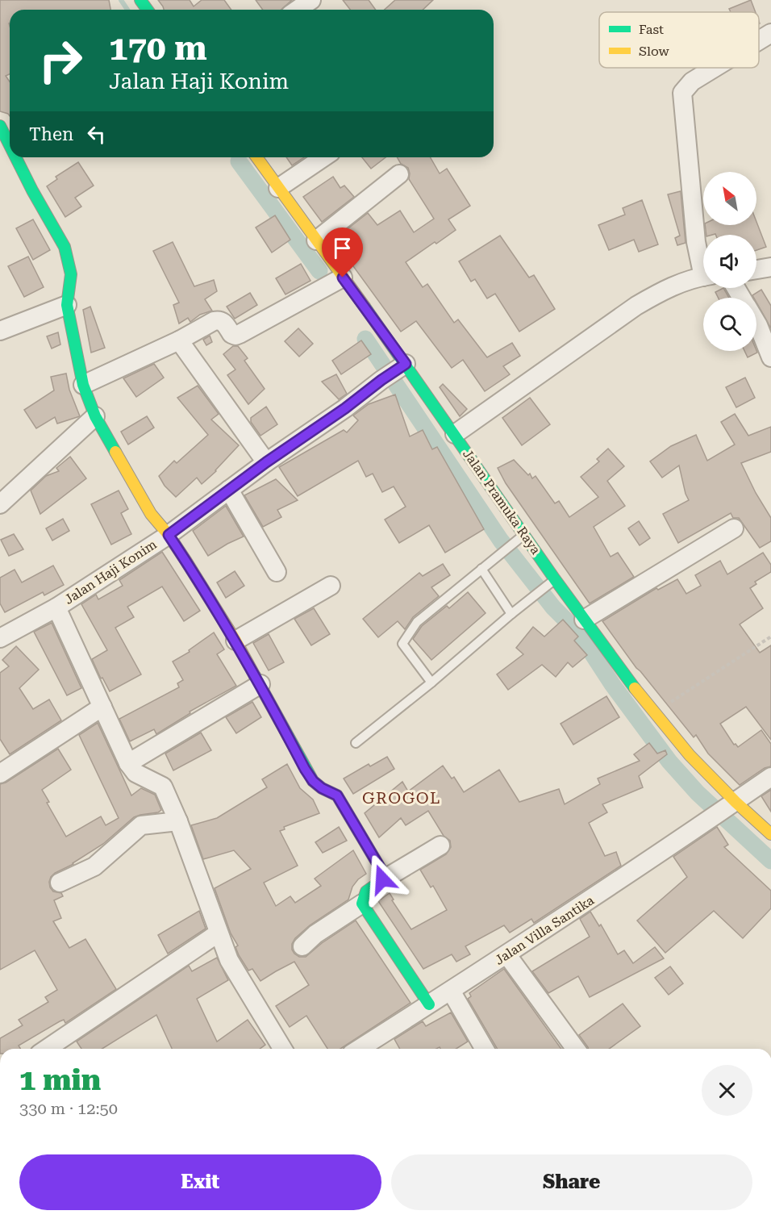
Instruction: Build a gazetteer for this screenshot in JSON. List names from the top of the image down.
{
  "streets": {
    "street": ["Jalan Pramuka Raya", "Jalan Haji Konim", "Jalan Villa Santika"]
  },
  "crossings": [
    ["Jalan Pramuka Raya", "Jalan Haji Konim"],
    ["Jalan Pramuka Raya", "Jalan Villa Santika"]
  ],
  "districts": ["GROGOL"],
  "legend": ["Fast", "Slow"],
  "north": "top left",
  "page": {
    "turn": ["170 m", "Jalan Haji Konim"],
    "then": "Then",
    "heading": ["1 min", "330 m · 12:50"],
    "buttons": ["Exit", "Share"]
  }
}
